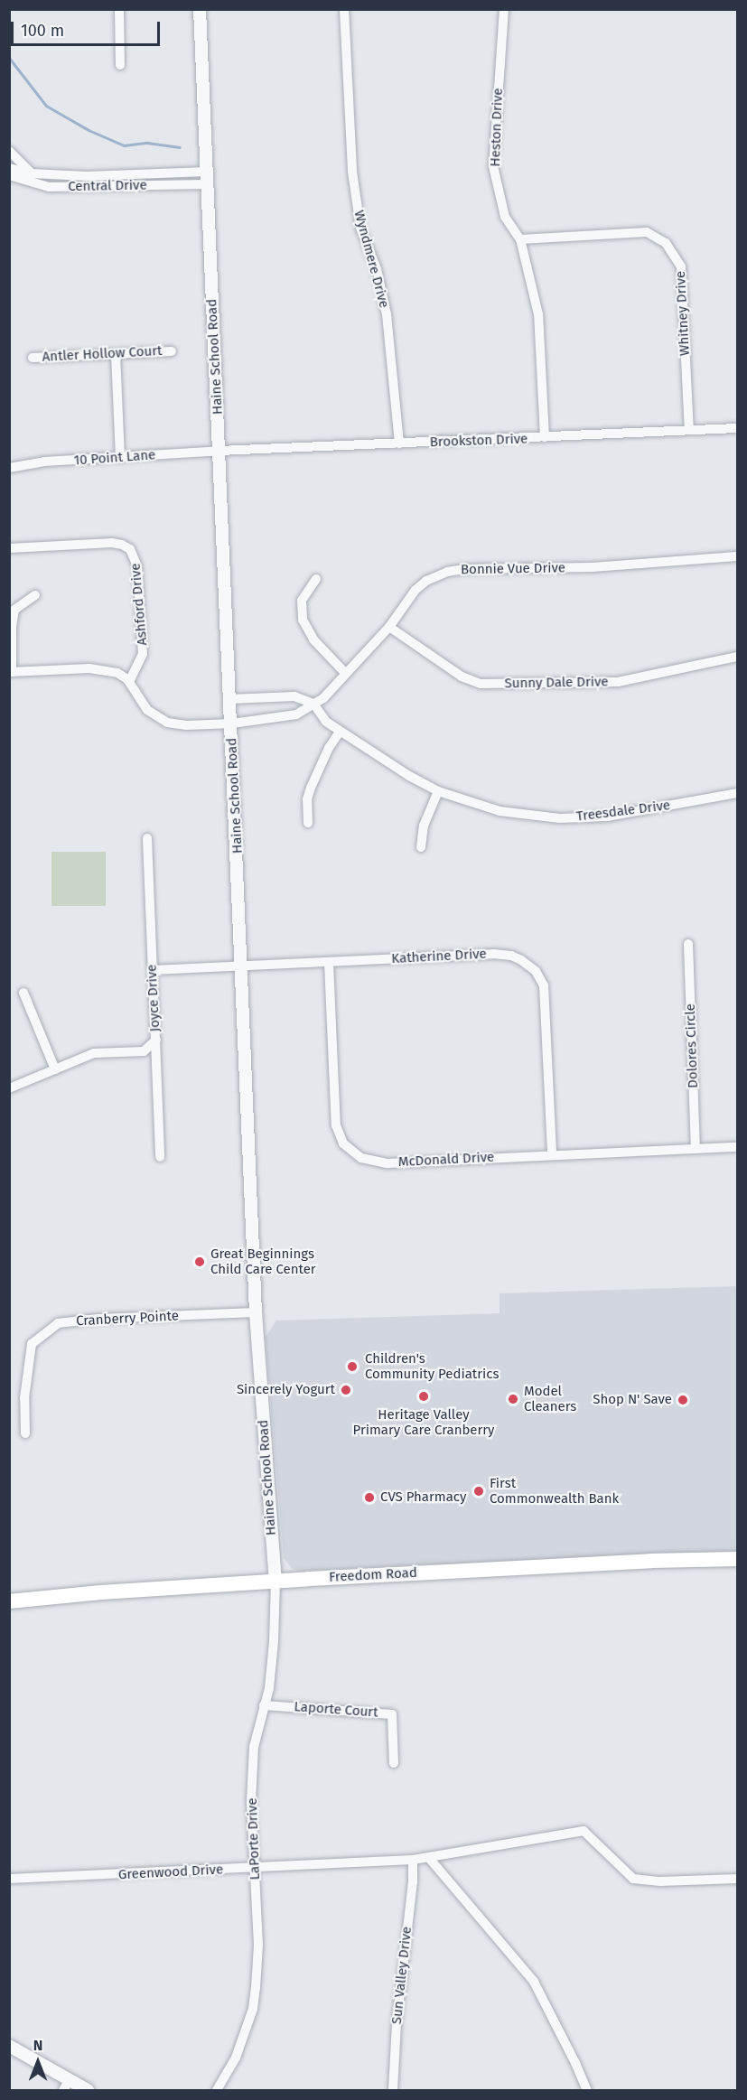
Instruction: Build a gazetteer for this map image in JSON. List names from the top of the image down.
{
  "streets": {
    "main road": ["Freedom Road"],
    "street": [
      "Heston Drive",
      "Central Drive",
      "Wyndmere Drive",
      "Whitney Drive",
      "Antler Hollow Court",
      "Haine School Road",
      "Brookston Drive",
      "10 Point Lane",
      "Bonnie Vue Drive",
      "Ashford Drive",
      "Sunny Dale Drive",
      "Treesdale Drive",
      "Katherine Drive",
      "Joyce Drive",
      "Dolores Circle",
      "McDonald Drive",
      "Cranberry Pointe",
      "Laporte Court",
      "LaPorte Drive",
      "Greenwood Drive",
      "Sun Valley Drive"
    ]
  },
  "crossings": [
    ["Heston Drive", "Whitney Drive"],
    ["Central Drive", "Haine School Road"],
    ["Wyndmere Drive", "Brookston Drive"],
    ["Whitney Drive", "Brookston Drive"],
    ["Haine School Road", "Brookston Drive"],
    ["Haine School Road", "10 Point Lane"],
    ["Haine School Road", "Bonnie Vue Drive"],
    ["Haine School Road", "Katherine Drive"],
    ["Haine School Road", "Cranberry Pointe"],
    ["Haine School Road", "Freedom Road"],
    ["Haine School Road", "LaPorte Drive"],
    ["Brookston Drive", "10 Point Lane"],
    ["Bonnie Vue Drive", "Sunny Dale Drive"],
    ["Bonnie Vue Drive", "Treesdale Drive"],
    ["Katherine Drive", "Joyce Drive"],
    ["Katherine Drive", "McDonald Drive"],
    ["Dolores Circle", "McDonald Drive"],
    ["Freedom Road", "LaPorte Drive"],
    ["Laporte Court", "LaPorte Drive"],
    ["LaPorte Drive", "Greenwood Drive"],
    ["Greenwood Drive", "Sun Valley Drive"]
  ],
  "places": [
    "Great Beginnings Child Care Center",
    "Children's Community Pediatrics",
    "Sincerely Yogurt",
    "Heritage Valley Primary Care Cranberry",
    "Model Cleaners",
    "Shop N' Save",
    "First Commonwealth Bank",
    "CVS Pharmacy"
  ],
  "scale_bar": "100 m",
  "north": "top"
}
